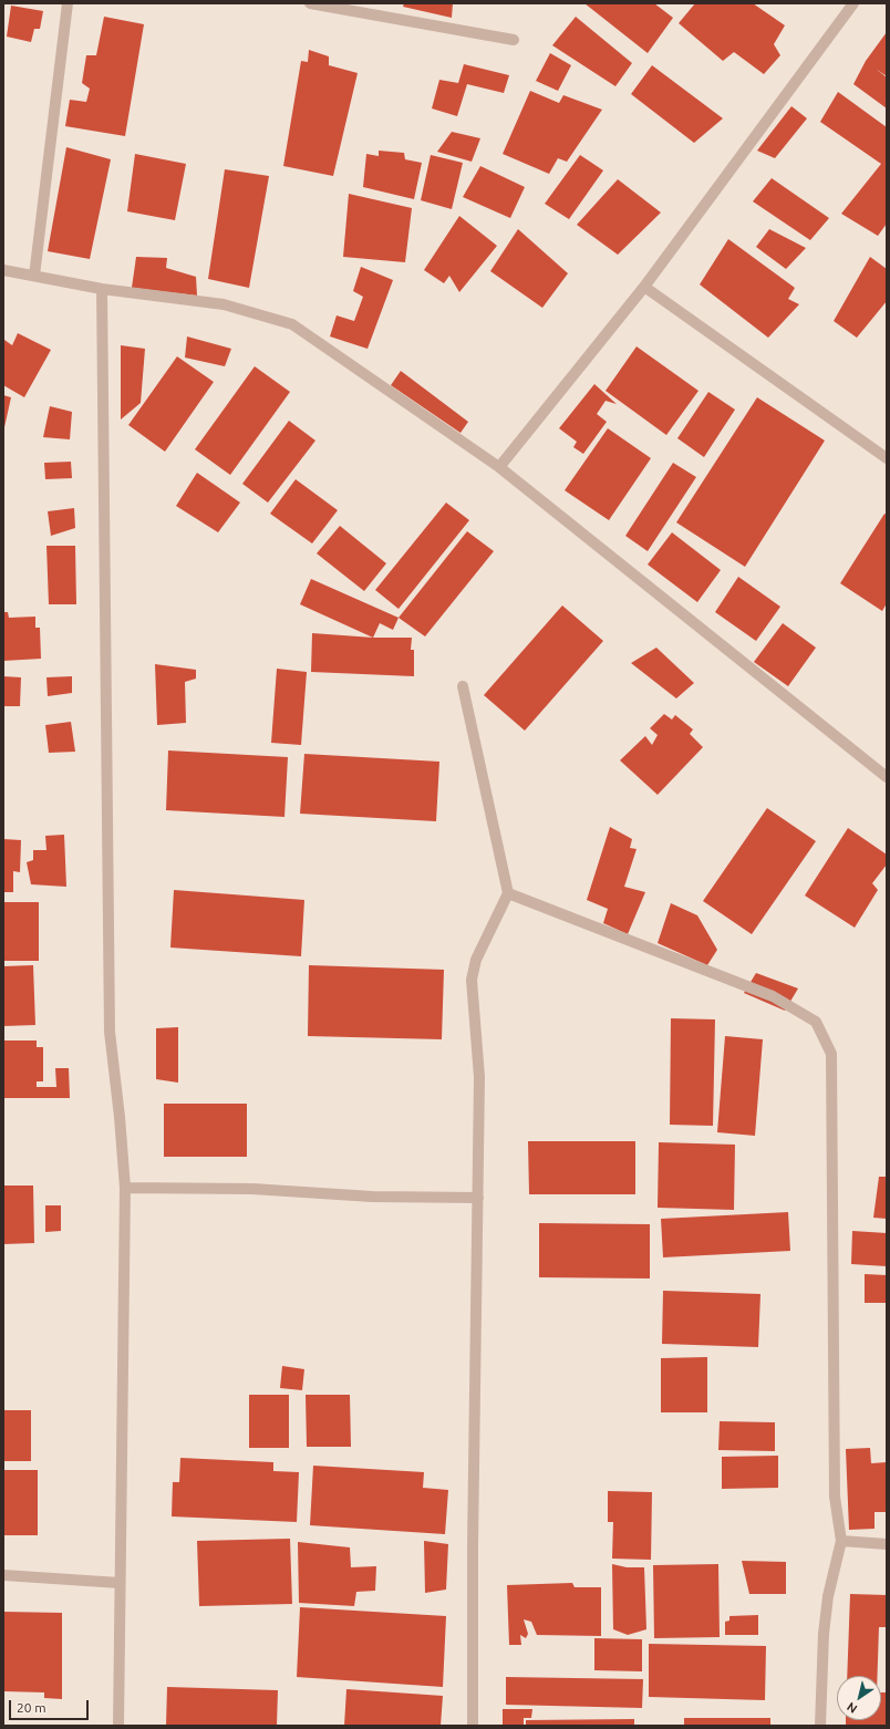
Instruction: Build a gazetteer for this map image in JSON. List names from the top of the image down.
{
  "scale_bar": "20 m",
  "north": "bottom left"
}
